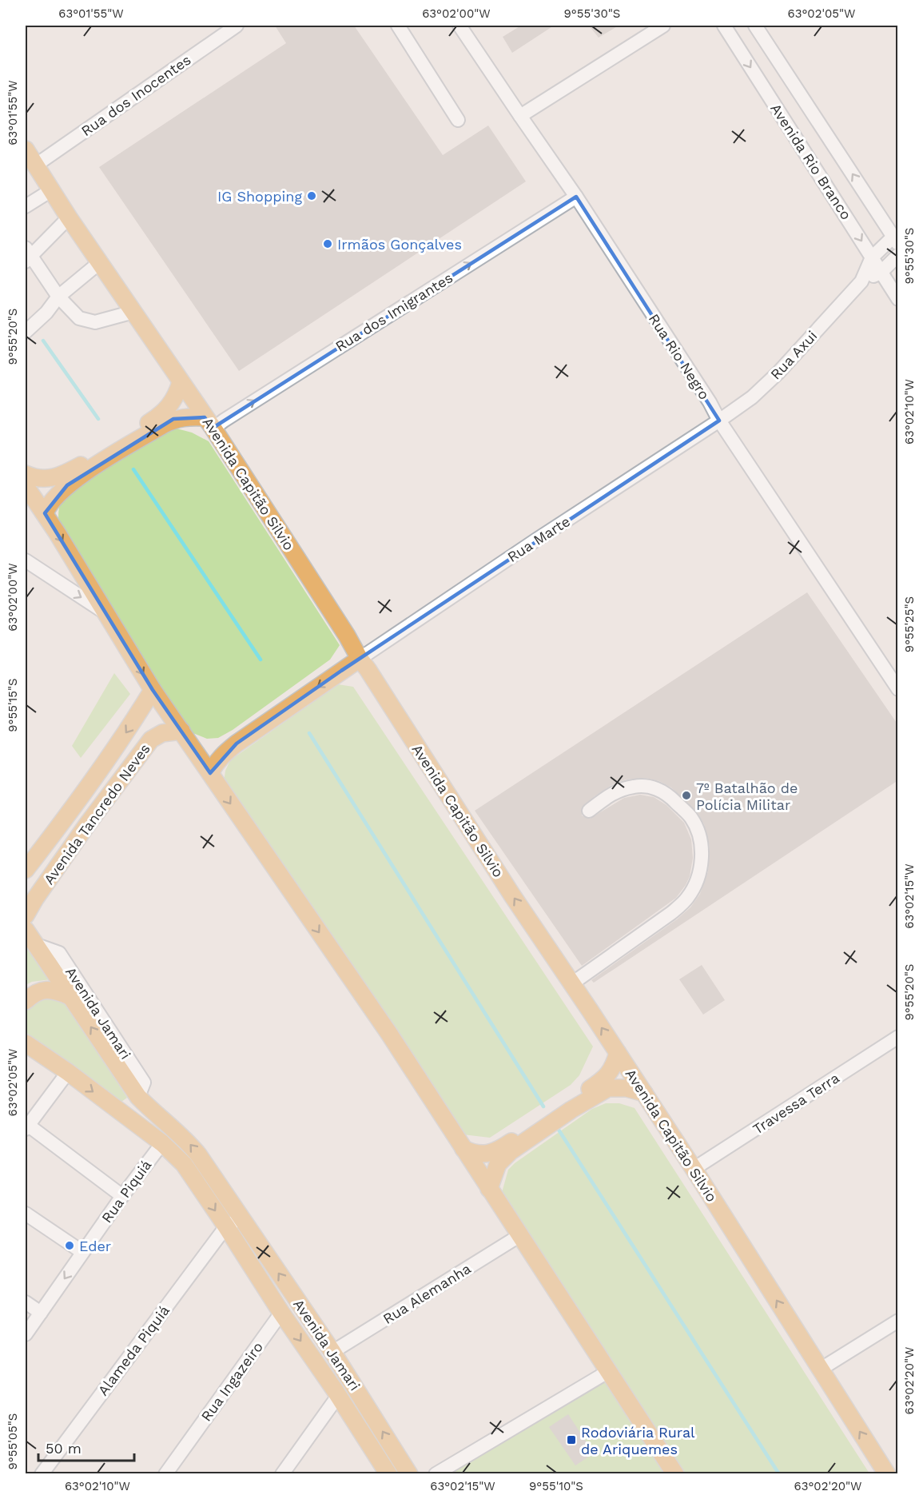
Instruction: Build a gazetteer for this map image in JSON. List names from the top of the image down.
{
  "streets": {
    "main road": ["Avenida Capitão Silvio", "Avenida Tancredo Neves", "Avenida Jamari"],
    "street": [
      "Rua dos Inocentes",
      "Avenida Rio Branco",
      "Rua dos Imigrantes",
      "Rua Axui",
      "Rua Rio Negro",
      "Rua Marte",
      "Travessa Terra",
      "Rua Piquiá",
      "Rua Alemanha",
      "Alameda Piquiá",
      "Rua Ingazeiro"
    ]
  },
  "crossings": [
    ["Rua dos Inocentes", "Avenida Capitão Silvio"],
    ["Avenida Rio Branco", "Rua Axui"],
    ["Rua dos Imigrantes", "Rua Rio Negro"],
    ["Rua dos Imigrantes", "Avenida Capitão Silvio"],
    ["Rua Axui", "Rua Rio Negro"],
    ["Rua Axui", "Rua Marte"],
    ["Rua Rio Negro", "Rua Marte"],
    ["Avenida Capitão Silvio", "Rua Marte"],
    ["Avenida Capitão Silvio", "Travessa Terra"],
    ["Avenida Jamari", "Rua Piquiá"],
    ["Avenida Jamari", "Rua Alemanha"],
    ["Avenida Jamari", "Alameda Piquiá"],
    ["Avenida Jamari", "Rua Ingazeiro"]
  ],
  "one_way": ["Rua dos Imigrantes", "Avenida Capitão Silvio"],
  "places": {
    "other": [
      "IG Shopping",
      "Irmãos Gonçalves",
      "7º Batalhão de Polícia Militar",
      "Eder"
    ],
    "transit": ["Rodoviária Rural de Ariquemes"]
  },
  "scale_bar": "50 m",
  "coordinates": [
    "63°01'55\"W",
    "63°02'00\"W",
    "9°55'30\"S",
    "63°02'05\"W",
    "9°55'20\"S",
    "63°02'10\"W",
    "9°55'25\"S",
    "9°55'15\"S",
    "63°02'15\"W",
    "63°02'20\"W",
    "9°55'05\"S",
    "9°55'10\"S"
  ]
}
